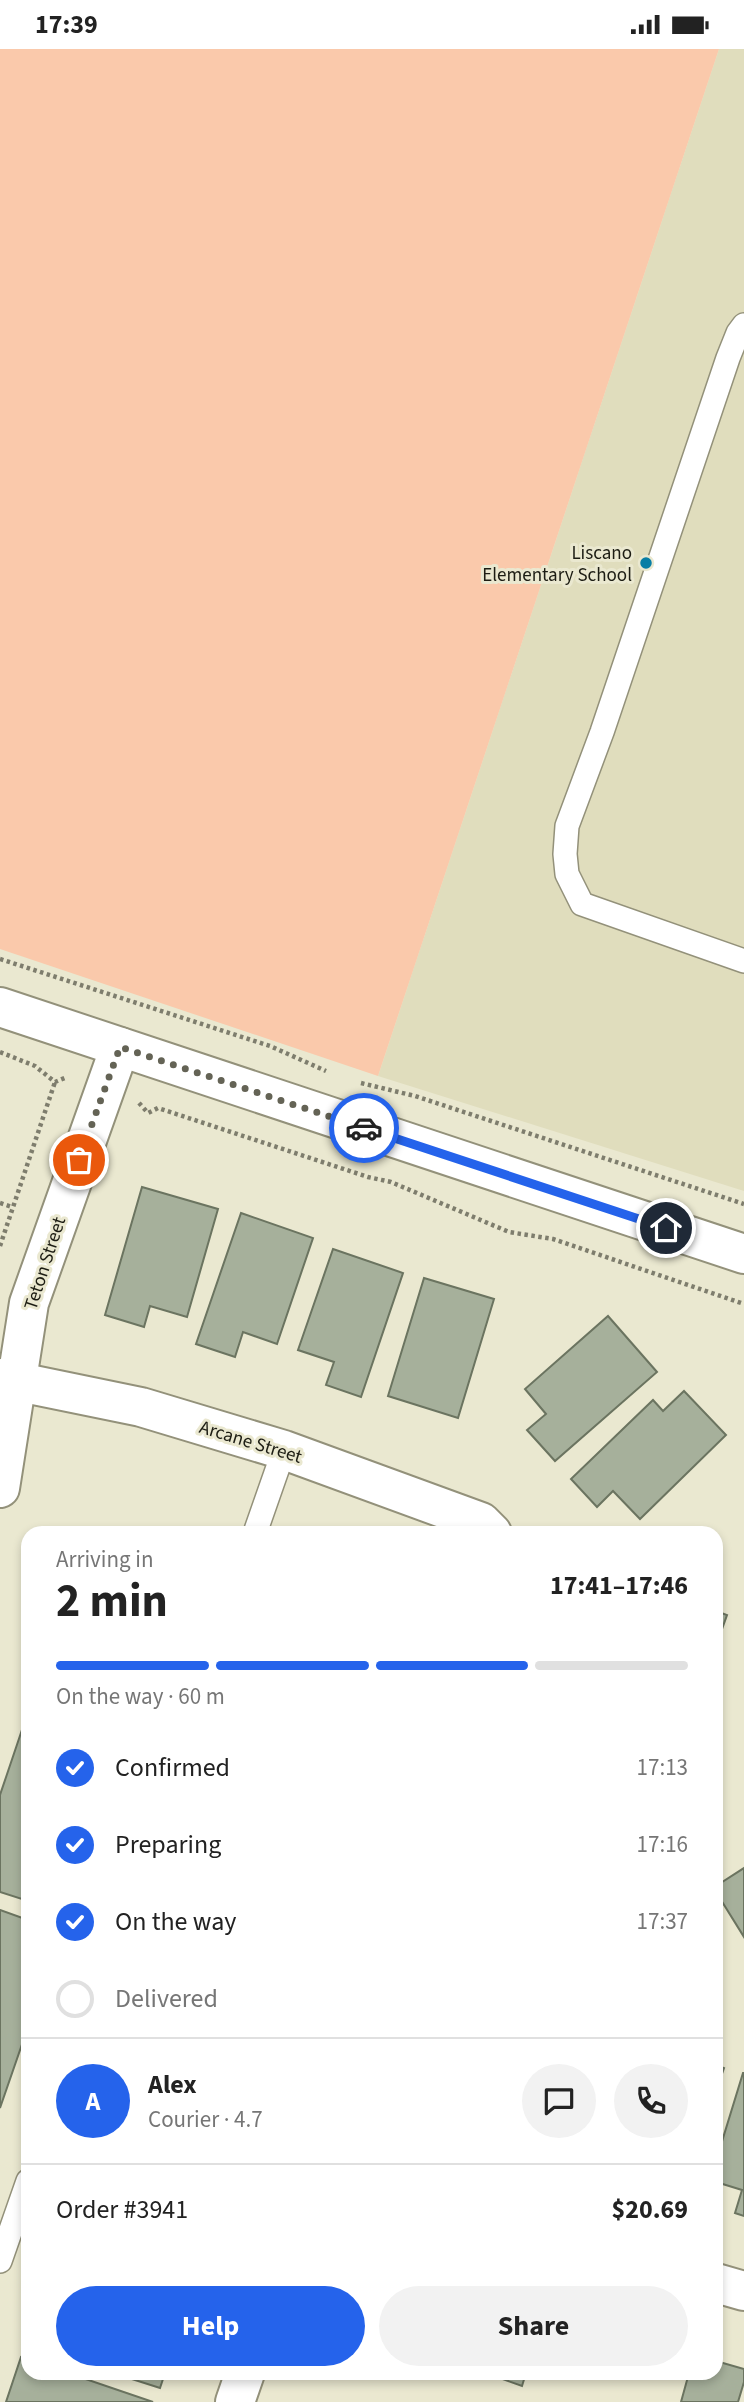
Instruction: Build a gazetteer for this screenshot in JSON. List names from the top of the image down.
{
  "streets": {
    "street": ["Teton Street", "Arcane Street"]
  },
  "crossings": [
    ["Teton Street", "Arcane Street"]
  ],
  "places": ["Liscano Elementary School"],
  "page": {
    "status": "17:39",
    "heading": ["2 min", "Arriving in", "17:41–17:46"],
    "panel": [
      "Alex",
      "Courier · 4.7",
      "Order #3941",
      "$20.69"
    ],
    "bar": "On the way · 60 m",
    "list": [
      ["Confirmed", "17:13"],
      ["Preparing", "17:16"],
      ["On the way", "17:37"],
      "Delivered"
    ],
    "round": "A",
    "buttons": ["Help", "Share"]
  }
}
